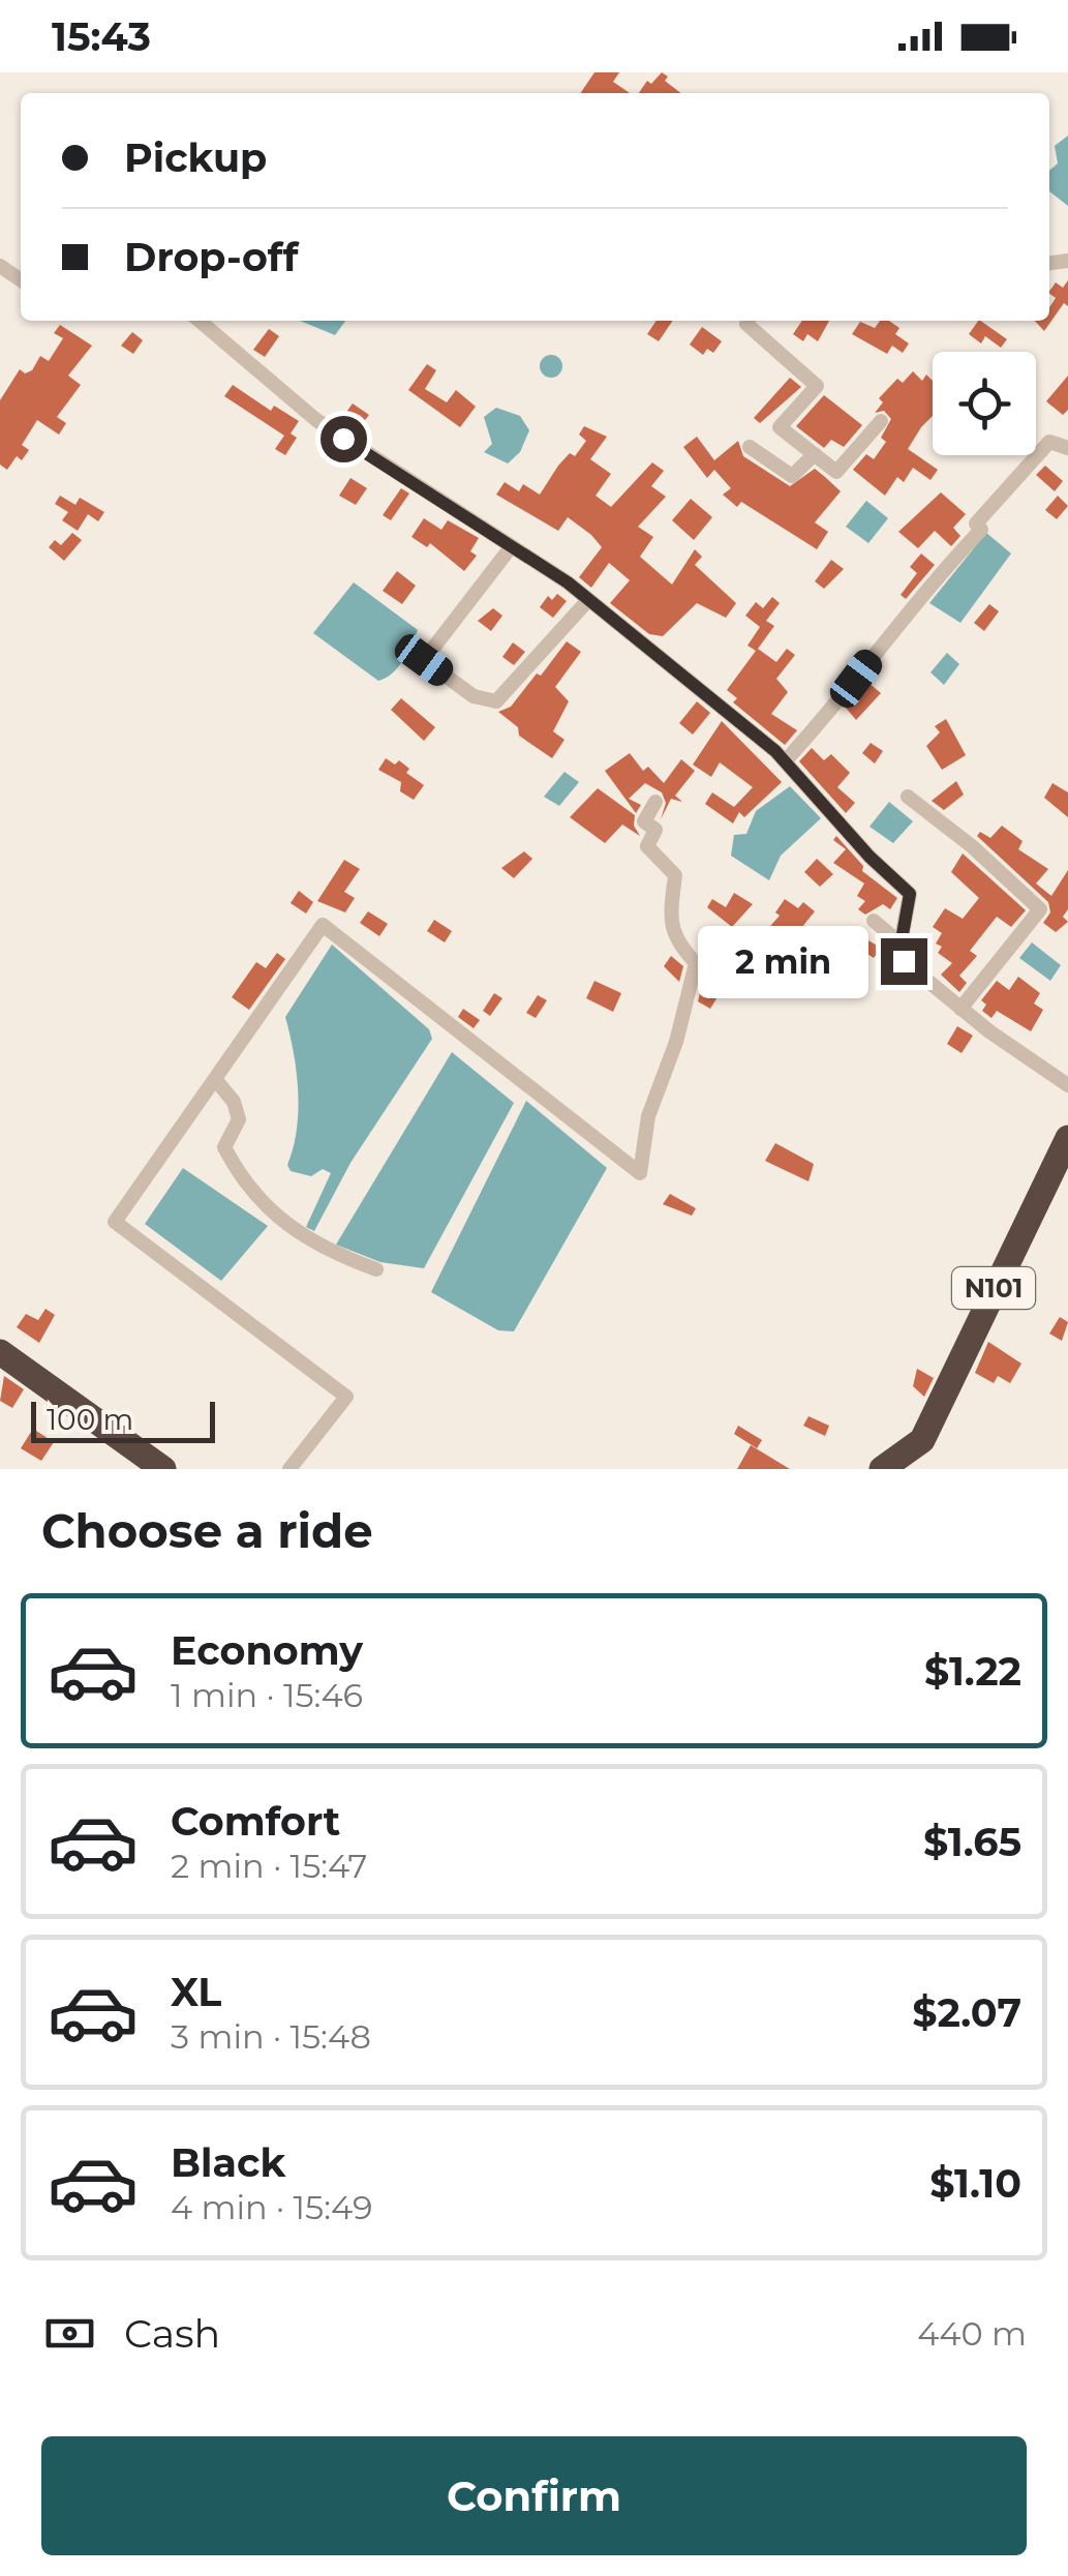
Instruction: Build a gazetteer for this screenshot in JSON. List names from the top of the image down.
{
  "streets": {
    "highway": ["N101"]
  },
  "scale_bar": "100 m",
  "page": {
    "status": "15:43",
    "banner": ["Pickup", "Drop-off"],
    "bubble": "2 min",
    "scale": "100 m",
    "heading": "Choose a ride",
    "list": [
      {
        "name": "Economy",
        "note": "1 min · 15:46",
        "value": "$1.22"
      },
      {
        "name": "Comfort",
        "note": "2 min · 15:47",
        "value": "$1.65"
      },
      {
        "name": "XL",
        "note": "3 min · 15:48",
        "value": "$2.07"
      },
      {
        "name": "Black",
        "note": "4 min · 15:49",
        "value": "$1.10"
      }
    ],
    "pay": ["Cash", "440 m"],
    "buttons": "Confirm"
  }
}
